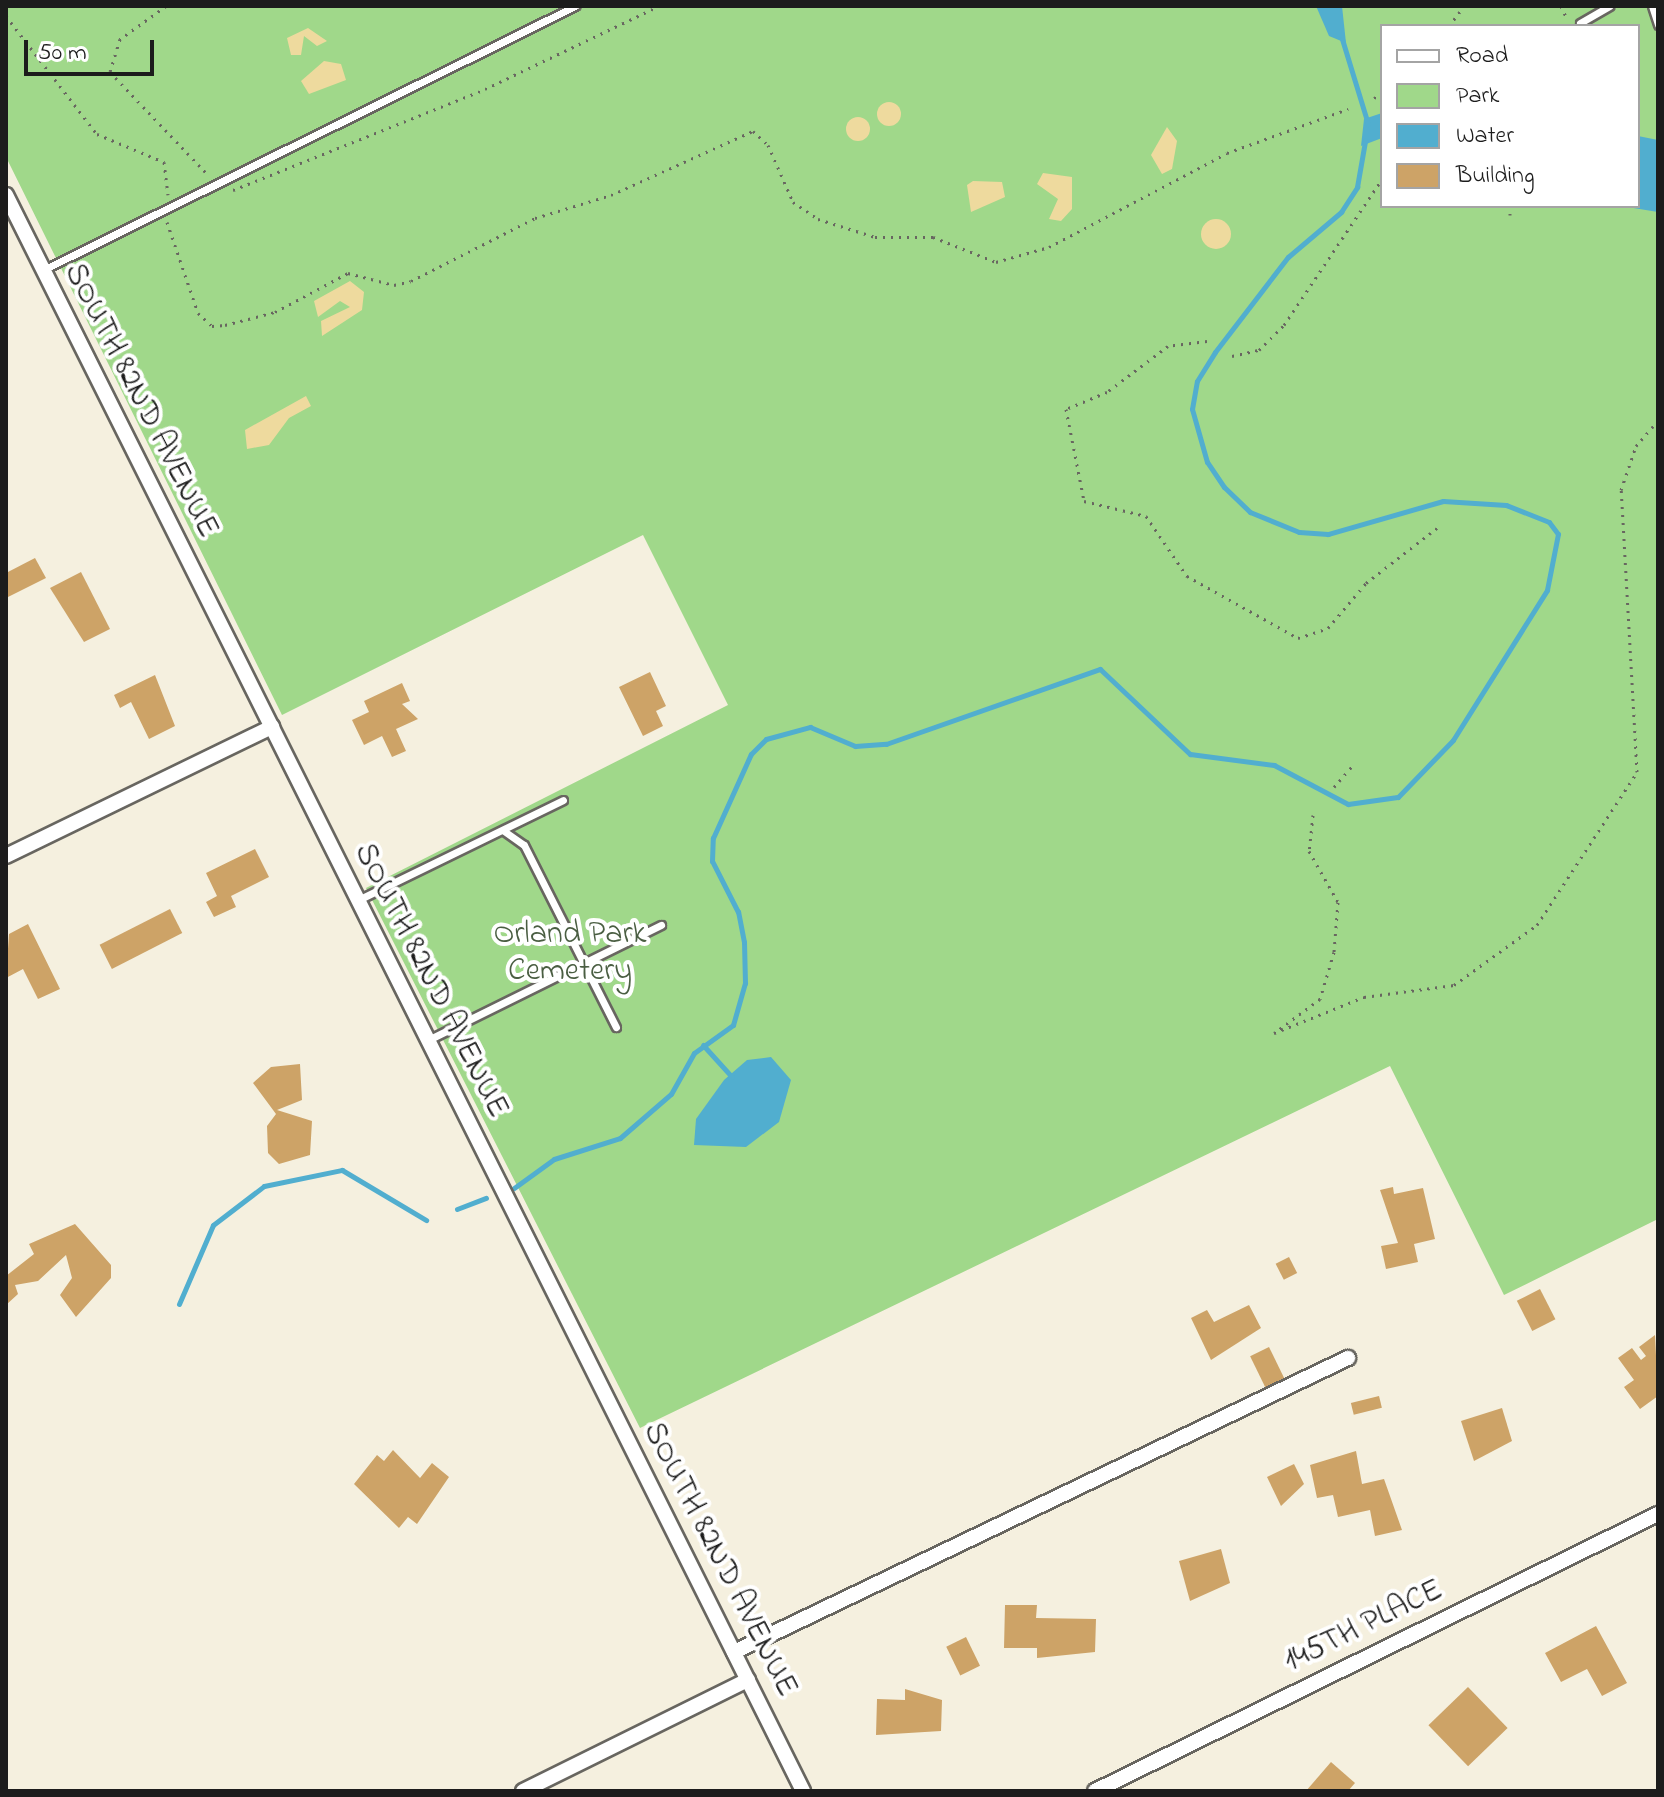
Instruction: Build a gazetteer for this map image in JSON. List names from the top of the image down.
{
  "streets": {
    "street": ["SOUTH 82ND AVENUE", "145TH PLACE"]
  },
  "parks": ["Orland Park Cemetery"],
  "legend": [
    "Road",
    "Park",
    "Water",
    "Building"
  ],
  "scale_bar": "50 m"
}
